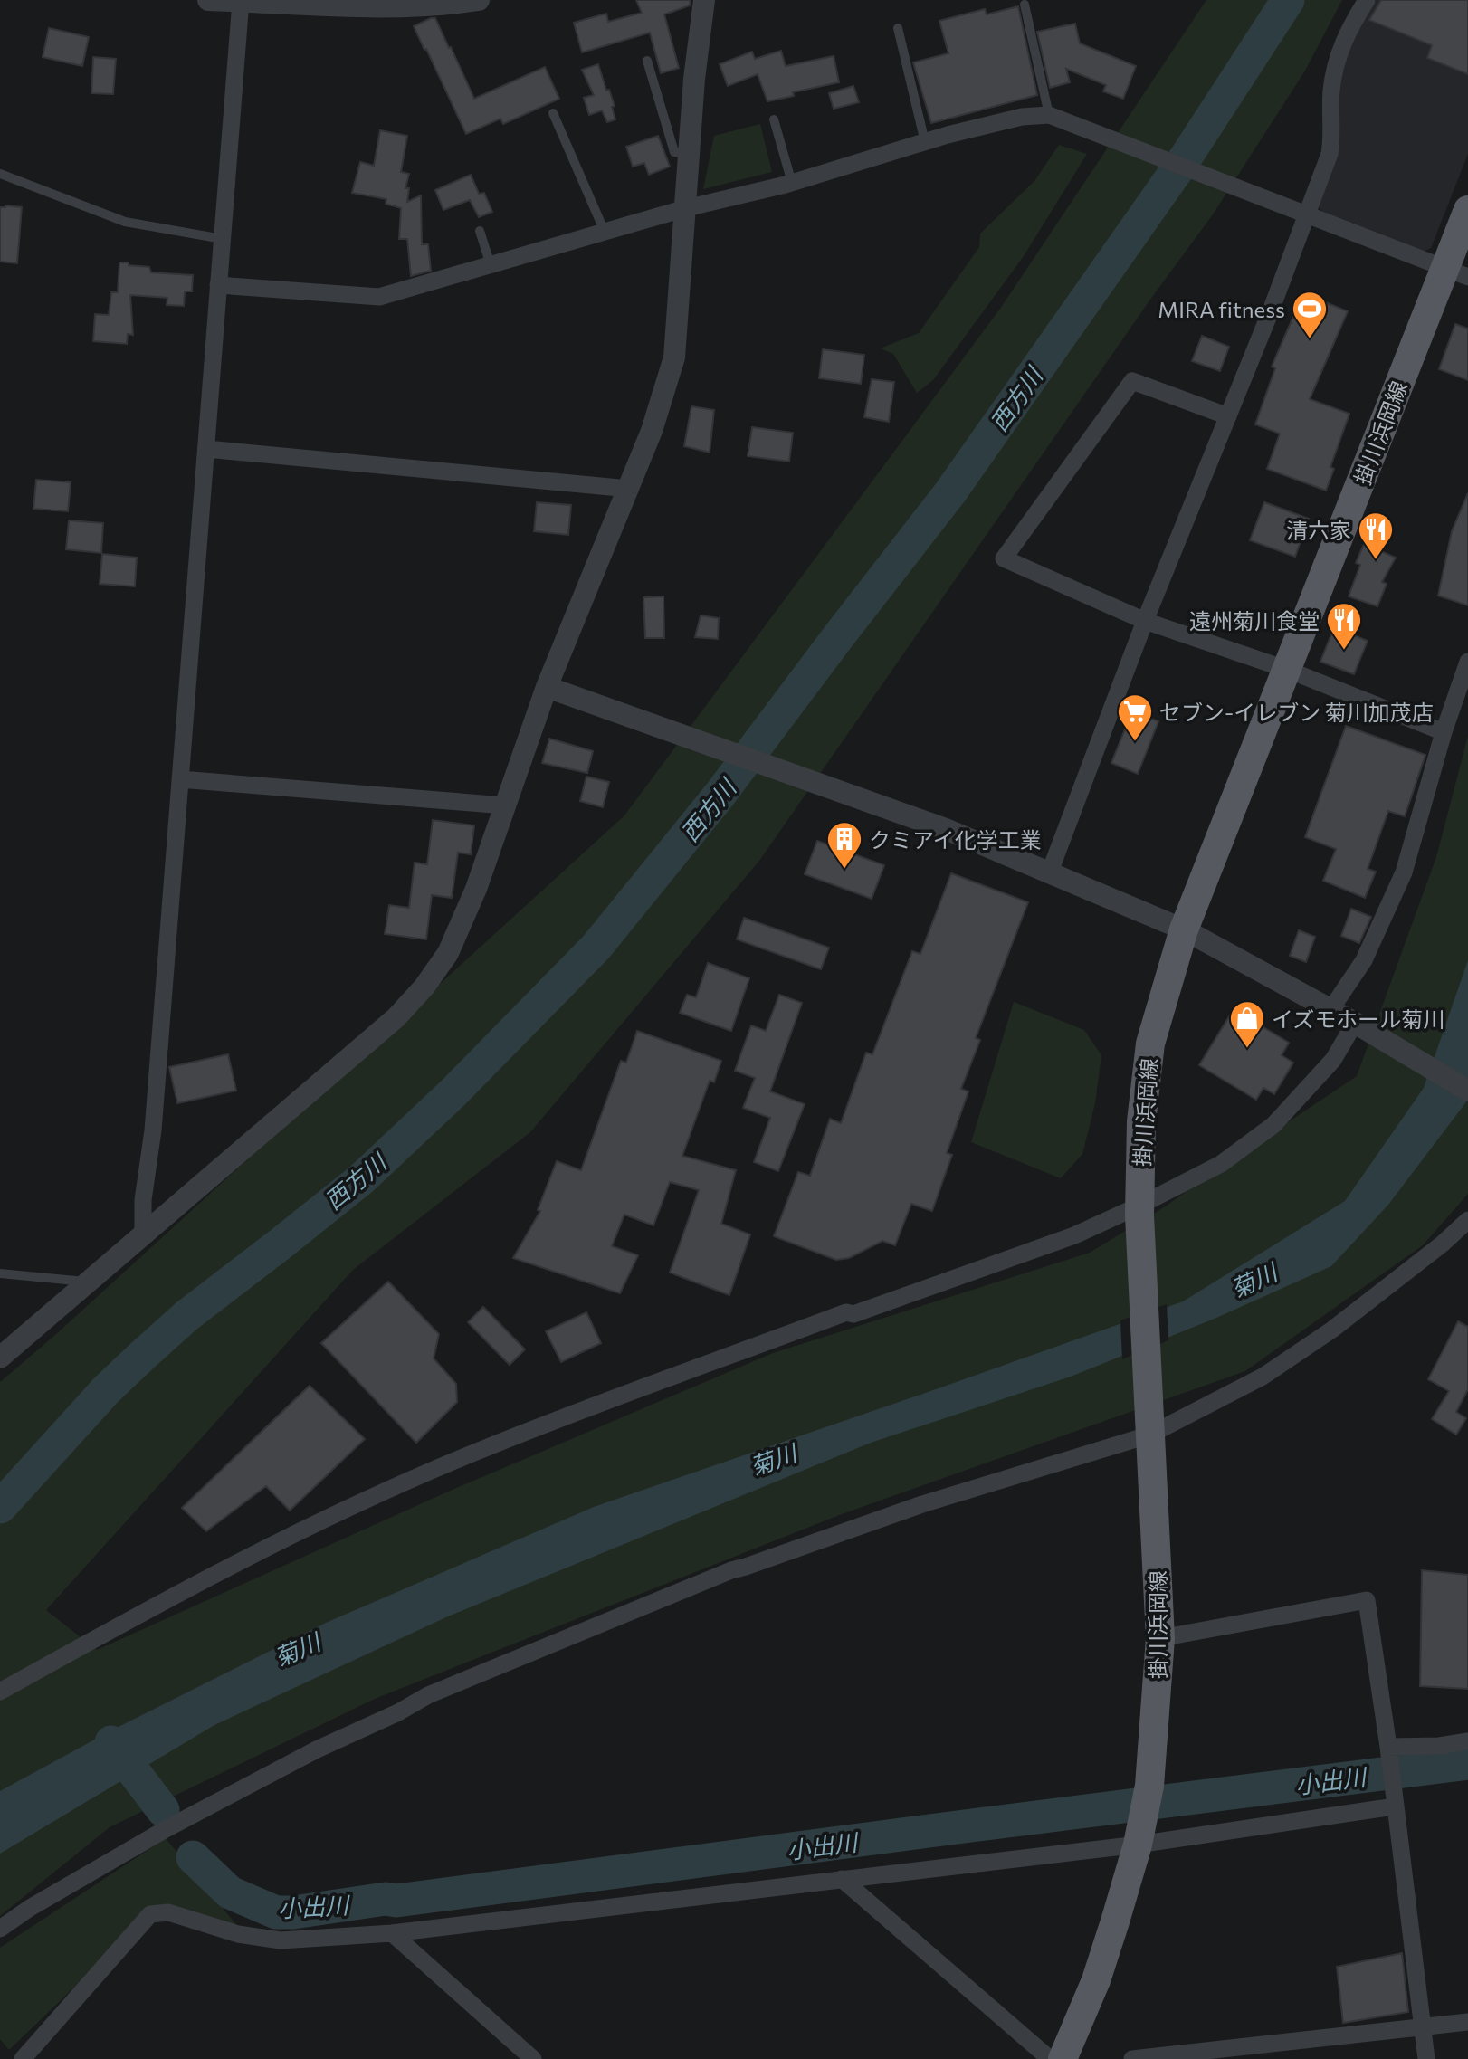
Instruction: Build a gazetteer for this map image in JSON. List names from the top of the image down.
{
  "streets": {
    "main road": ["掛川浜岡線"]
  },
  "water": ["西方川", "菊川", "小出川"],
  "places": {
    "sports": ["MIRA fitness"],
    "restaurant": ["清六家", "遠州菊川食堂"],
    "supermarket": ["セブン-イレブン 菊川加茂店"],
    "building": ["クミアイ化学工業"],
    "shop": ["イズモホール菊川"]
  }
}
